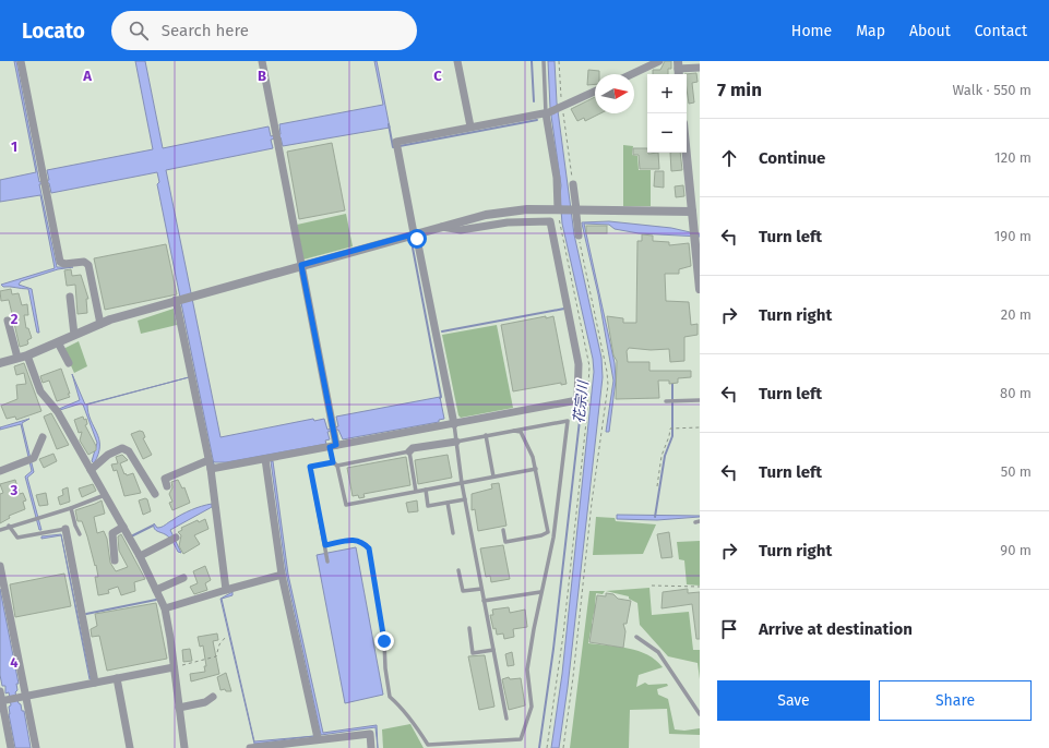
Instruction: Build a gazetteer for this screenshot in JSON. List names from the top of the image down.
{
  "water": ["花宗川"],
  "north": "right",
  "page": {
    "header": "Locato",
    "search": "Search here",
    "nav": [
      "Home",
      "Map",
      "About",
      "Contact"
    ],
    "heading": ["7 min", "Walk · 550 m"],
    "map_buttons": ["+", "−"],
    "list": [
      ["Continue", "120 m"],
      ["Turn left", "190 m"],
      ["Turn right", "20 m"],
      ["Turn left", "80 m"],
      ["Turn left", "50 m"],
      ["Turn right", "90 m"],
      "Arrive at destination"
    ],
    "buttons": ["Save", "Share"]
  },
  "grid": {
    "columns": ["A", "B", "C"],
    "rows": [
      "1",
      "2",
      "3",
      "4"
    ]
  }
}
